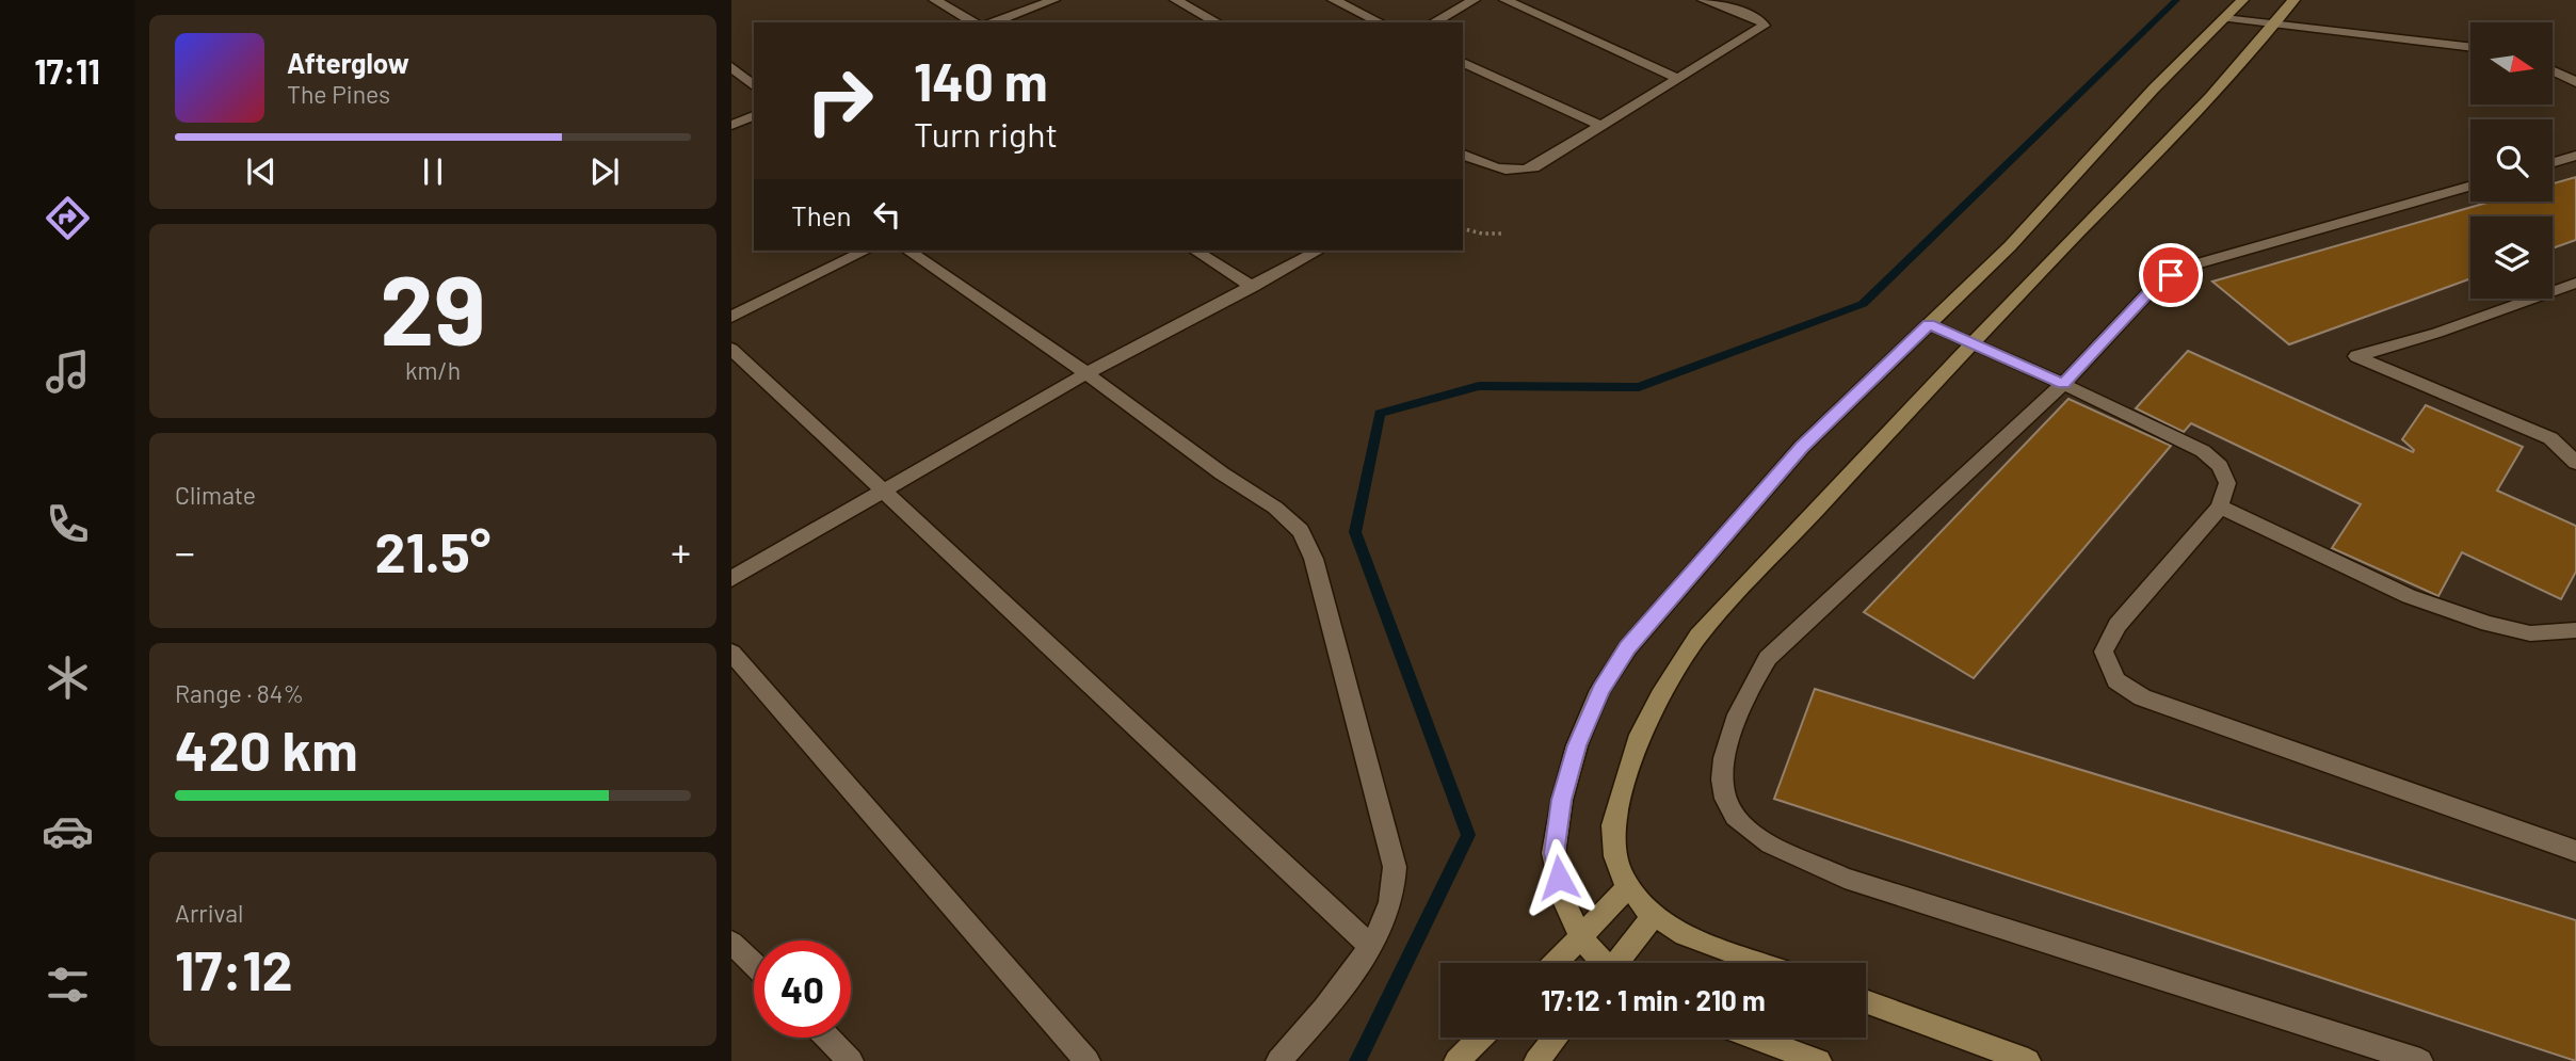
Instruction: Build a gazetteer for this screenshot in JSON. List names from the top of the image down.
{
  "north": "right",
  "page": {
    "tabs": "17:11",
    "turn": ["140 m", "Turn right"],
    "song": ["Afterglow", "The Pines"],
    "then": "Then",
    "tile": [
      ["29", "km/h"],
      "Climate",
      ["Range · 84%", "420 km"],
      ["Arrival", "17:12"]
    ],
    "heat": ["−", "21.5°", "+"],
    "limit": "40",
    "trip": "17:12 · 1 min · 210 m"
  }
}
